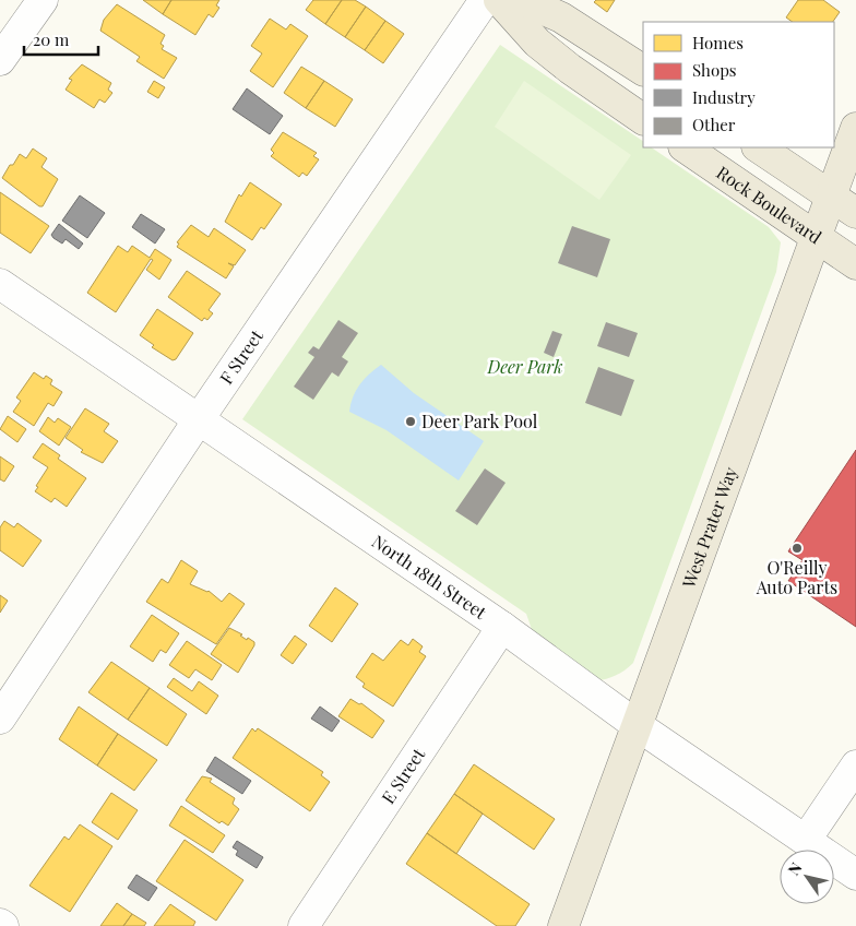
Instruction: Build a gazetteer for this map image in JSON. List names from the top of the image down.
{
  "streets": {
    "main road": ["Rock Boulevard", "West Prater Way"],
    "street": ["F Street", "North 18th Street", "E Street"]
  },
  "crossings": [
    ["Rock Boulevard", "West Prater Way"],
    ["F Street", "North 18th Street"],
    ["West Prater Way", "North 18th Street"],
    ["North 18th Street", "E Street"]
  ],
  "parks": ["Deer Park"],
  "places": ["Deer Park Pool", "O'Reilly Auto Parts"],
  "legend": [
    "Homes",
    "Shops",
    "Industry",
    "Other"
  ],
  "scale_bar": "20 m",
  "north": "top left"
}
